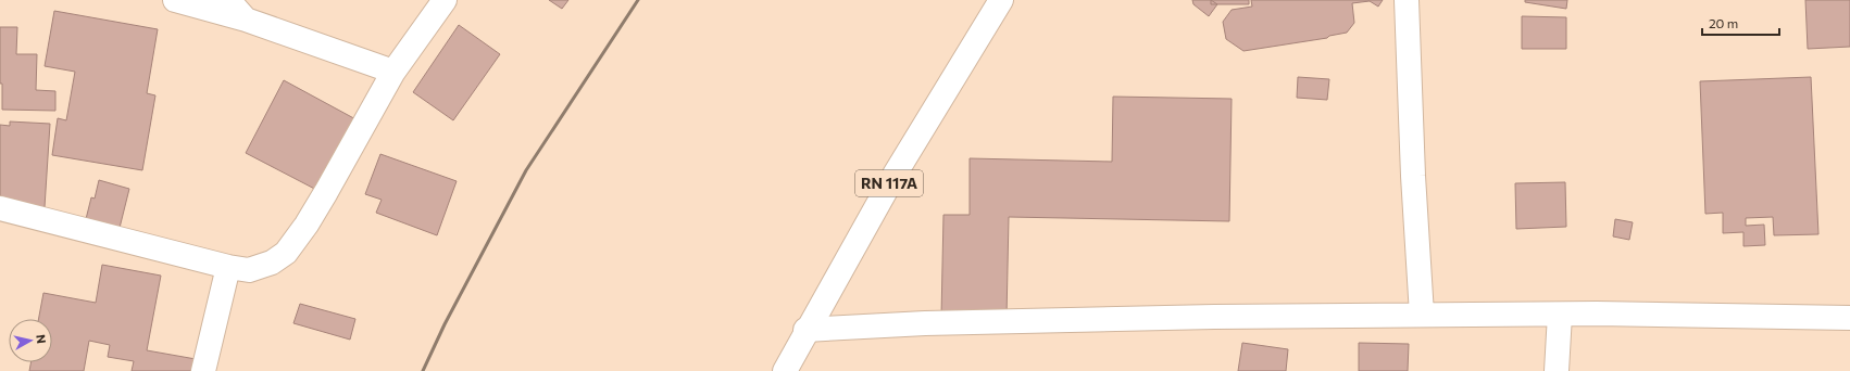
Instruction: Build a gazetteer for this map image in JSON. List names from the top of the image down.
{
  "streets": {
    "street": ["RN 117A"]
  },
  "scale_bar": "20 m",
  "north": "right"
}
